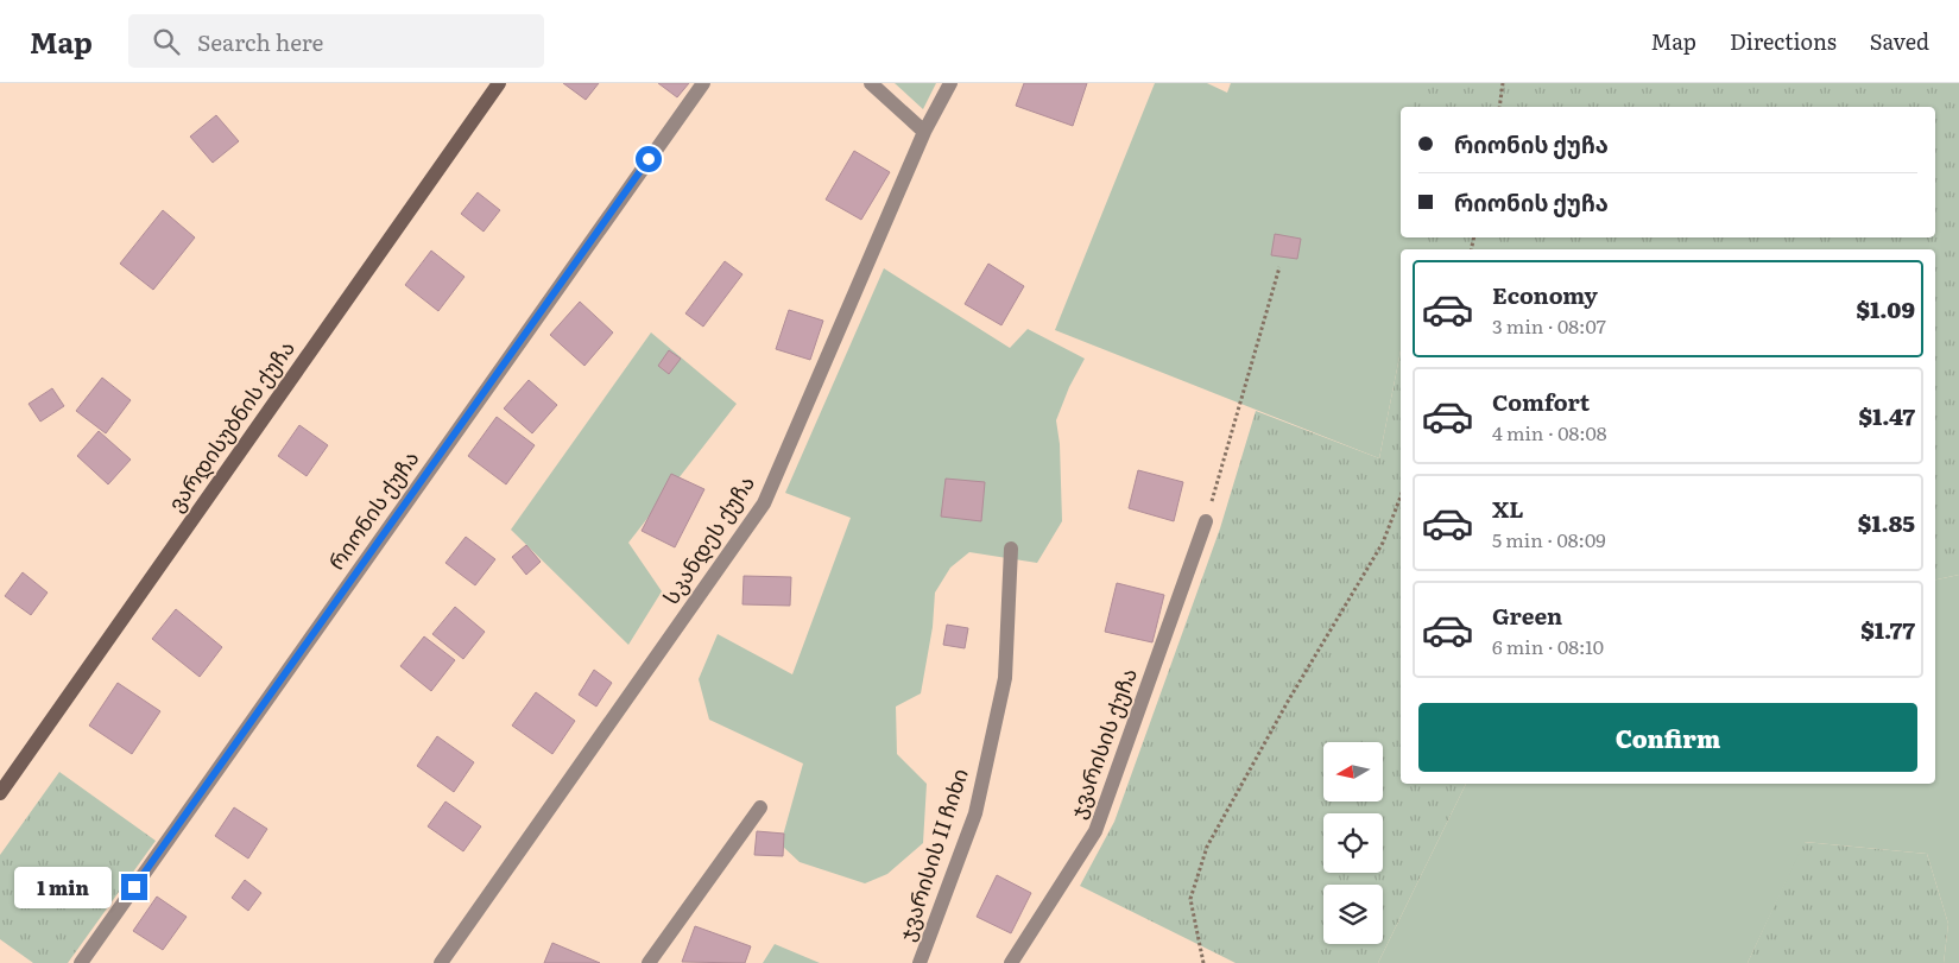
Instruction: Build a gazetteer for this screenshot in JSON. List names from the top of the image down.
{
  "streets": {
    "street": [
      "ვარდისუბნის ქუჩა",
      "რიონის ქუჩა",
      "სკანდეს ქუჩა",
      "ჯვარისის ქუჩა",
      "ჯვარისის II ჩიხი"
    ]
  },
  "north": "left",
  "page": {
    "header": "Map",
    "search": "Search here",
    "nav": ["Map", "Directions", "Saved"],
    "banner": ["რიონის ქუჩა", "რიონის ქუჩა"],
    "list": [
      {
        "name": "Economy",
        "note": "3 min · 08:07",
        "value": "$1.09"
      },
      {
        "name": "Comfort",
        "note": "4 min · 08:08",
        "value": "$1.47"
      },
      {
        "name": "XL",
        "note": "5 min · 08:09",
        "value": "$1.85"
      },
      {
        "name": "Green",
        "note": "6 min · 08:10",
        "value": "$1.77"
      }
    ],
    "buttons": "Confirm",
    "bubble": "1 min"
  }
}
